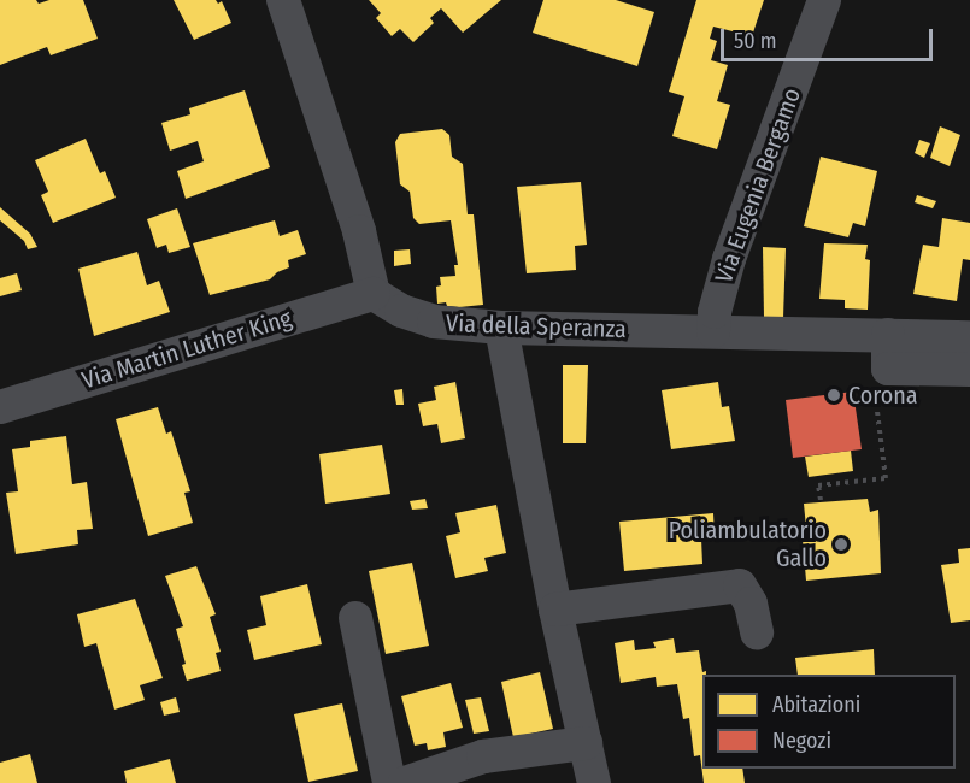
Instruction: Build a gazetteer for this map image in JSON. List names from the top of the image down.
{
  "streets": {
    "street": ["Via Eugenia Bergamo", "Via della Speranza", "Via Martin Luther King"]
  },
  "crossings": [
    ["Via Eugenia Bergamo", "Via della Speranza"],
    ["Via della Speranza", "Via Martin Luther King"]
  ],
  "places": ["Corona", "Poliambulatorio Gallo"],
  "legend": ["Abitazioni", "Negozi"],
  "scale_bar": "50 m"
}
